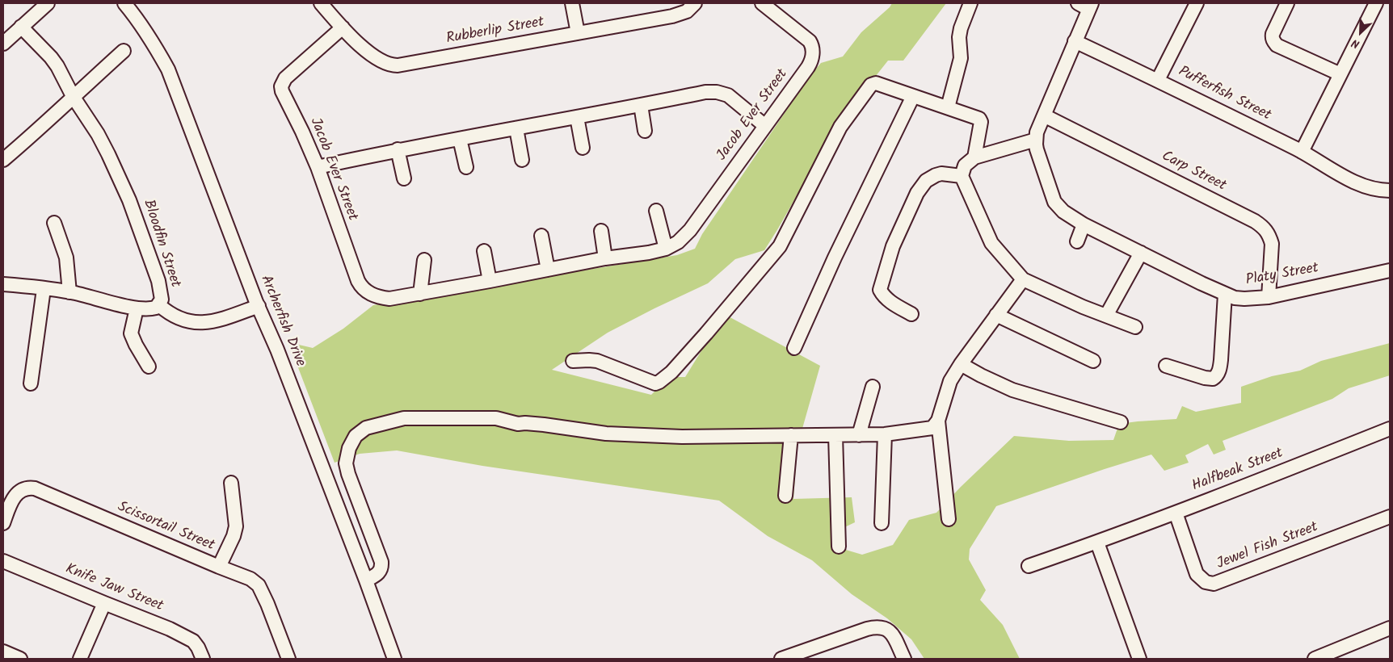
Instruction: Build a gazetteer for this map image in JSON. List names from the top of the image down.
{
  "streets": {
    "street": [
      "Rubberlip Street",
      "Pufferfish Street",
      "Jacob Ever Street",
      "Carp Street",
      "Bloodfin Street",
      "Platy Street",
      "Archerfish Drive",
      "Halfbeak Street",
      "Scissortail Street",
      "Jewel Fish Street",
      "Knife Jaw Street"
    ]
  },
  "crossings": [
    ["Rubberlip Street", "Jacob Ever Street"],
    ["Pufferfish Street", "Platy Street"],
    ["Carp Street", "Platy Street"],
    ["Halfbeak Street", "Jewel Fish Street"]
  ],
  "north": "bottom left"
}
